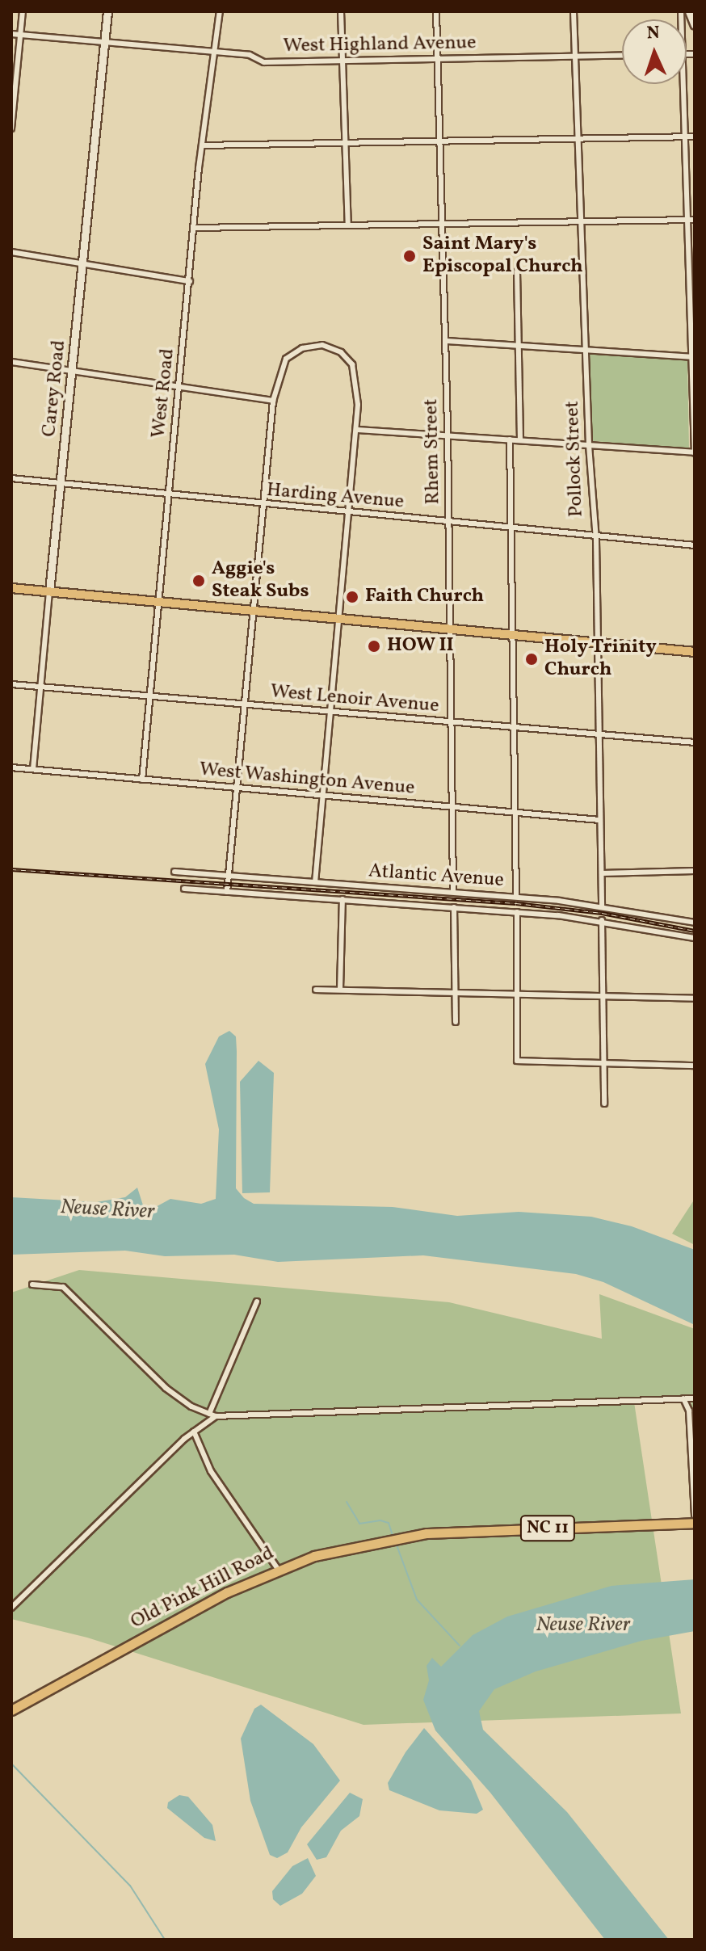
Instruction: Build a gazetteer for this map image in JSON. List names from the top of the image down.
{
  "streets": {
    "highway": ["NC 11", "Old Pink Hill Road"],
    "street": [
      "West Highland Avenue",
      "Carey Road",
      "West Road",
      "Rhem Street",
      "Pollock Street",
      "Harding Avenue",
      "West Lenoir Avenue",
      "West Washington Avenue",
      "Atlantic Avenue"
    ]
  },
  "crossings": [
    ["West Highland Avenue", "Carey Road"],
    ["West Highland Avenue", "West Road"],
    ["West Highland Avenue", "Rhem Street"],
    ["West Highland Avenue", "Pollock Street"],
    ["Carey Road", "Harding Avenue"],
    ["Carey Road", "West Lenoir Avenue"],
    ["Carey Road", "West Washington Avenue"],
    ["West Road", "Harding Avenue"],
    ["West Road", "West Lenoir Avenue"],
    ["West Road", "West Washington Avenue"],
    ["Rhem Street", "Harding Avenue"],
    ["Rhem Street", "West Lenoir Avenue"],
    ["Rhem Street", "West Washington Avenue"],
    ["Rhem Street", "Atlantic Avenue"],
    ["Pollock Street", "Harding Avenue"],
    ["Pollock Street", "West Lenoir Avenue"],
    ["Pollock Street", "West Washington Avenue"],
    ["Pollock Street", "Atlantic Avenue"]
  ],
  "water": ["Neuse River"],
  "places": [
    "Saint Mary's Episcopal Church",
    "Aggie's Steak Subs",
    "Faith Church",
    "HOW II",
    "Holy Trinity Church"
  ],
  "north": "top"
}
